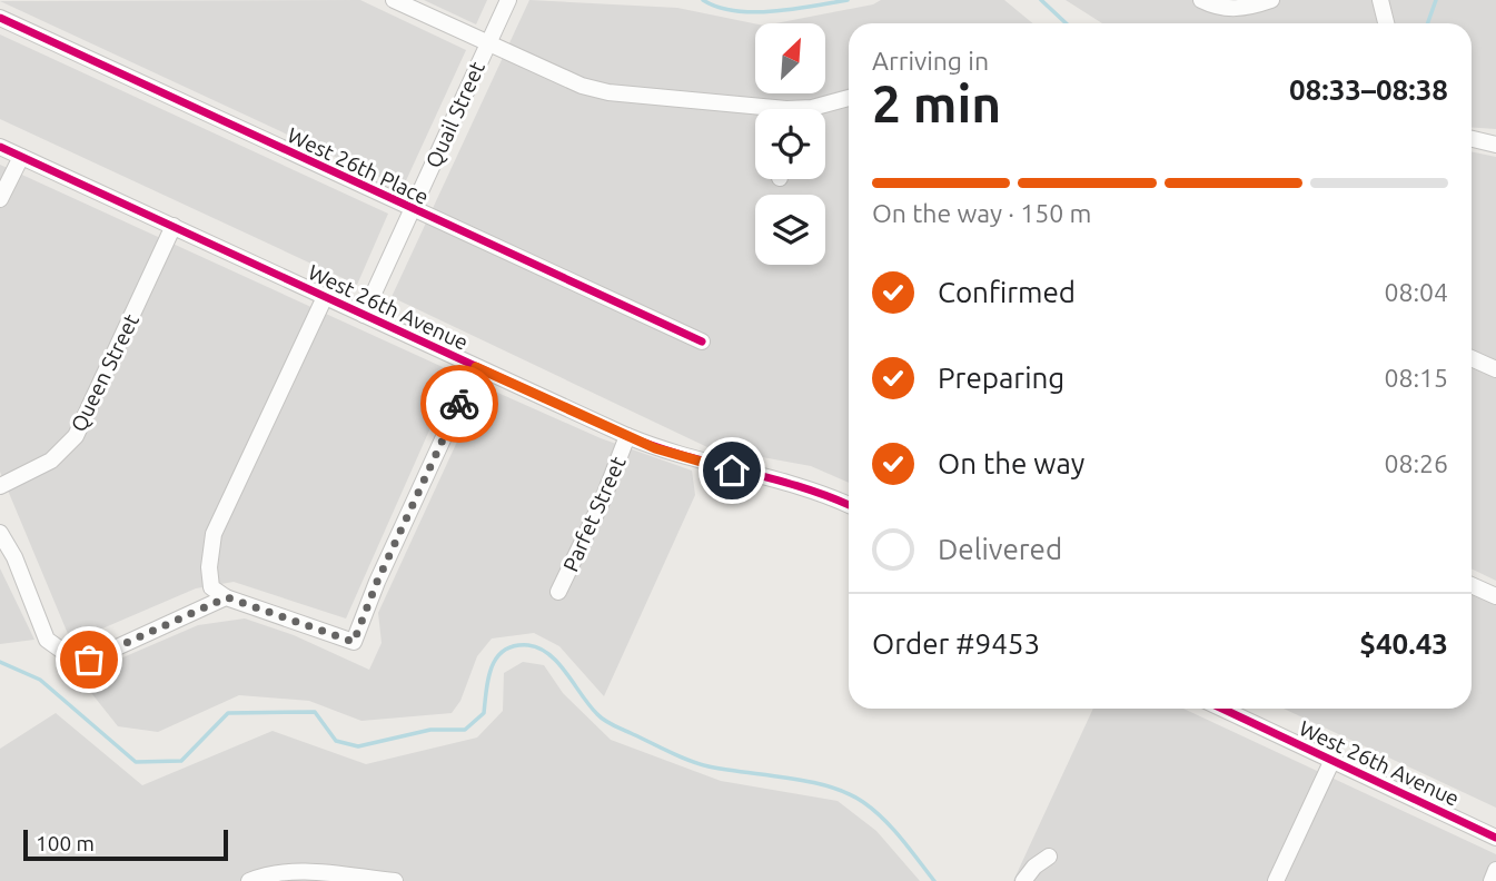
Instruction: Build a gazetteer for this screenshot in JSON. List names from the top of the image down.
{
  "streets": {
    "street": [
      "Quail Street",
      "West 26th Place",
      "West 26th Avenue",
      "Queen Street",
      "Parfet Street"
    ]
  },
  "crossings": [
    ["Quail Street", "West 26th Place"],
    ["Quail Street", "West 26th Avenue"],
    ["West 26th Avenue", "Queen Street"],
    ["West 26th Avenue", "Parfet Street"]
  ],
  "scale_bar": "100 m",
  "north": "top right",
  "page": {
    "heading": ["2 min", "Arriving in", "08:33–08:38"],
    "panel": ["Order #9453", "$40.43"],
    "bar": "On the way · 150 m",
    "list": [
      ["Confirmed", "08:04"],
      ["Preparing", "08:15"],
      ["On the way", "08:26"],
      "Delivered"
    ],
    "scale": "100 m"
  }
}
